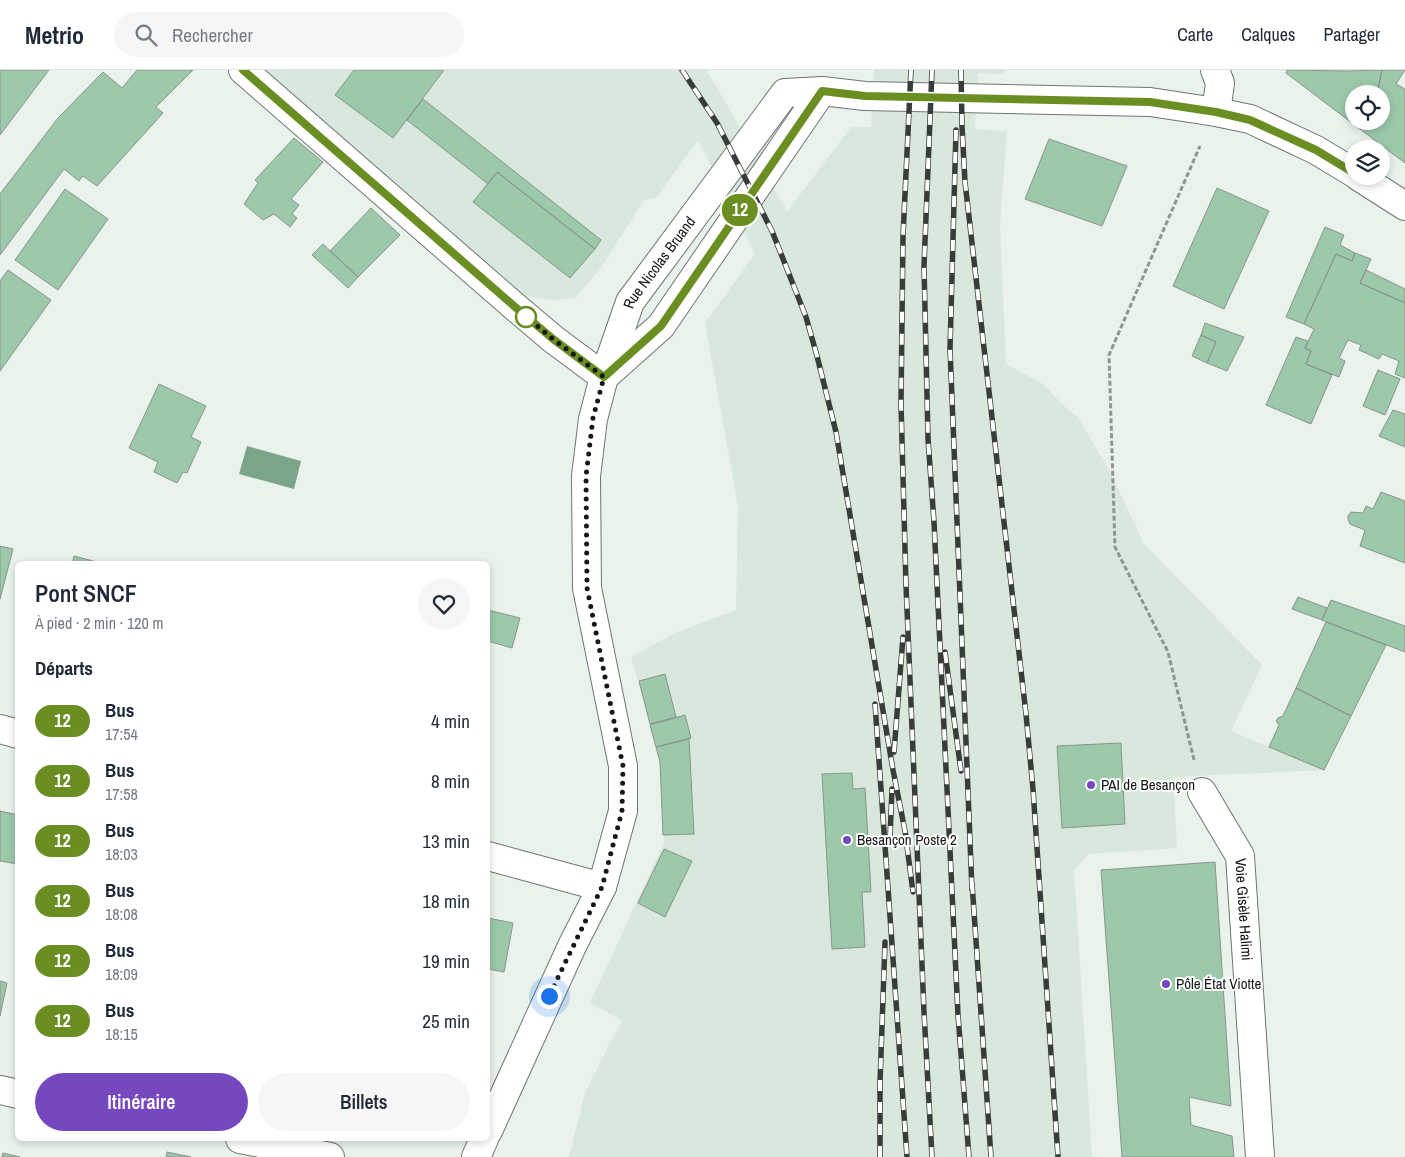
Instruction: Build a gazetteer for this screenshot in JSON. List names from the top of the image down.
{
  "streets": {
    "street": ["Rue Nicolas Bruand", "Voie Gisèle Halimi"]
  },
  "places": ["PAI de Besançon", "Besançon Poste 2", "Pôle État Viotte"],
  "lines": ["bus line 12"],
  "page": {
    "header": "Metrio",
    "search": "Rechercher",
    "nav": ["Carte", "Calques", "Partager"],
    "on_map": "12",
    "heading": [
      ["Pont SNCF", "À pied · 2 min · 120 m"],
      "Départs"
    ],
    "list": [
      {
        "mark": "12",
        "name": "Bus",
        "note": "17:54",
        "value": "4 min"
      },
      {
        "mark": "12",
        "name": "Bus",
        "note": "17:58",
        "value": "8 min"
      },
      {
        "mark": "12",
        "name": "Bus",
        "note": "18:03",
        "value": "13 min"
      },
      {
        "mark": "12",
        "name": "Bus",
        "note": "18:08",
        "value": "18 min"
      },
      {
        "mark": "12",
        "name": "Bus",
        "note": "18:09",
        "value": "19 min"
      },
      {
        "mark": "12",
        "name": "Bus",
        "note": "18:15",
        "value": "25 min"
      }
    ],
    "buttons": ["Itinéraire", "Billets"]
  }
}
